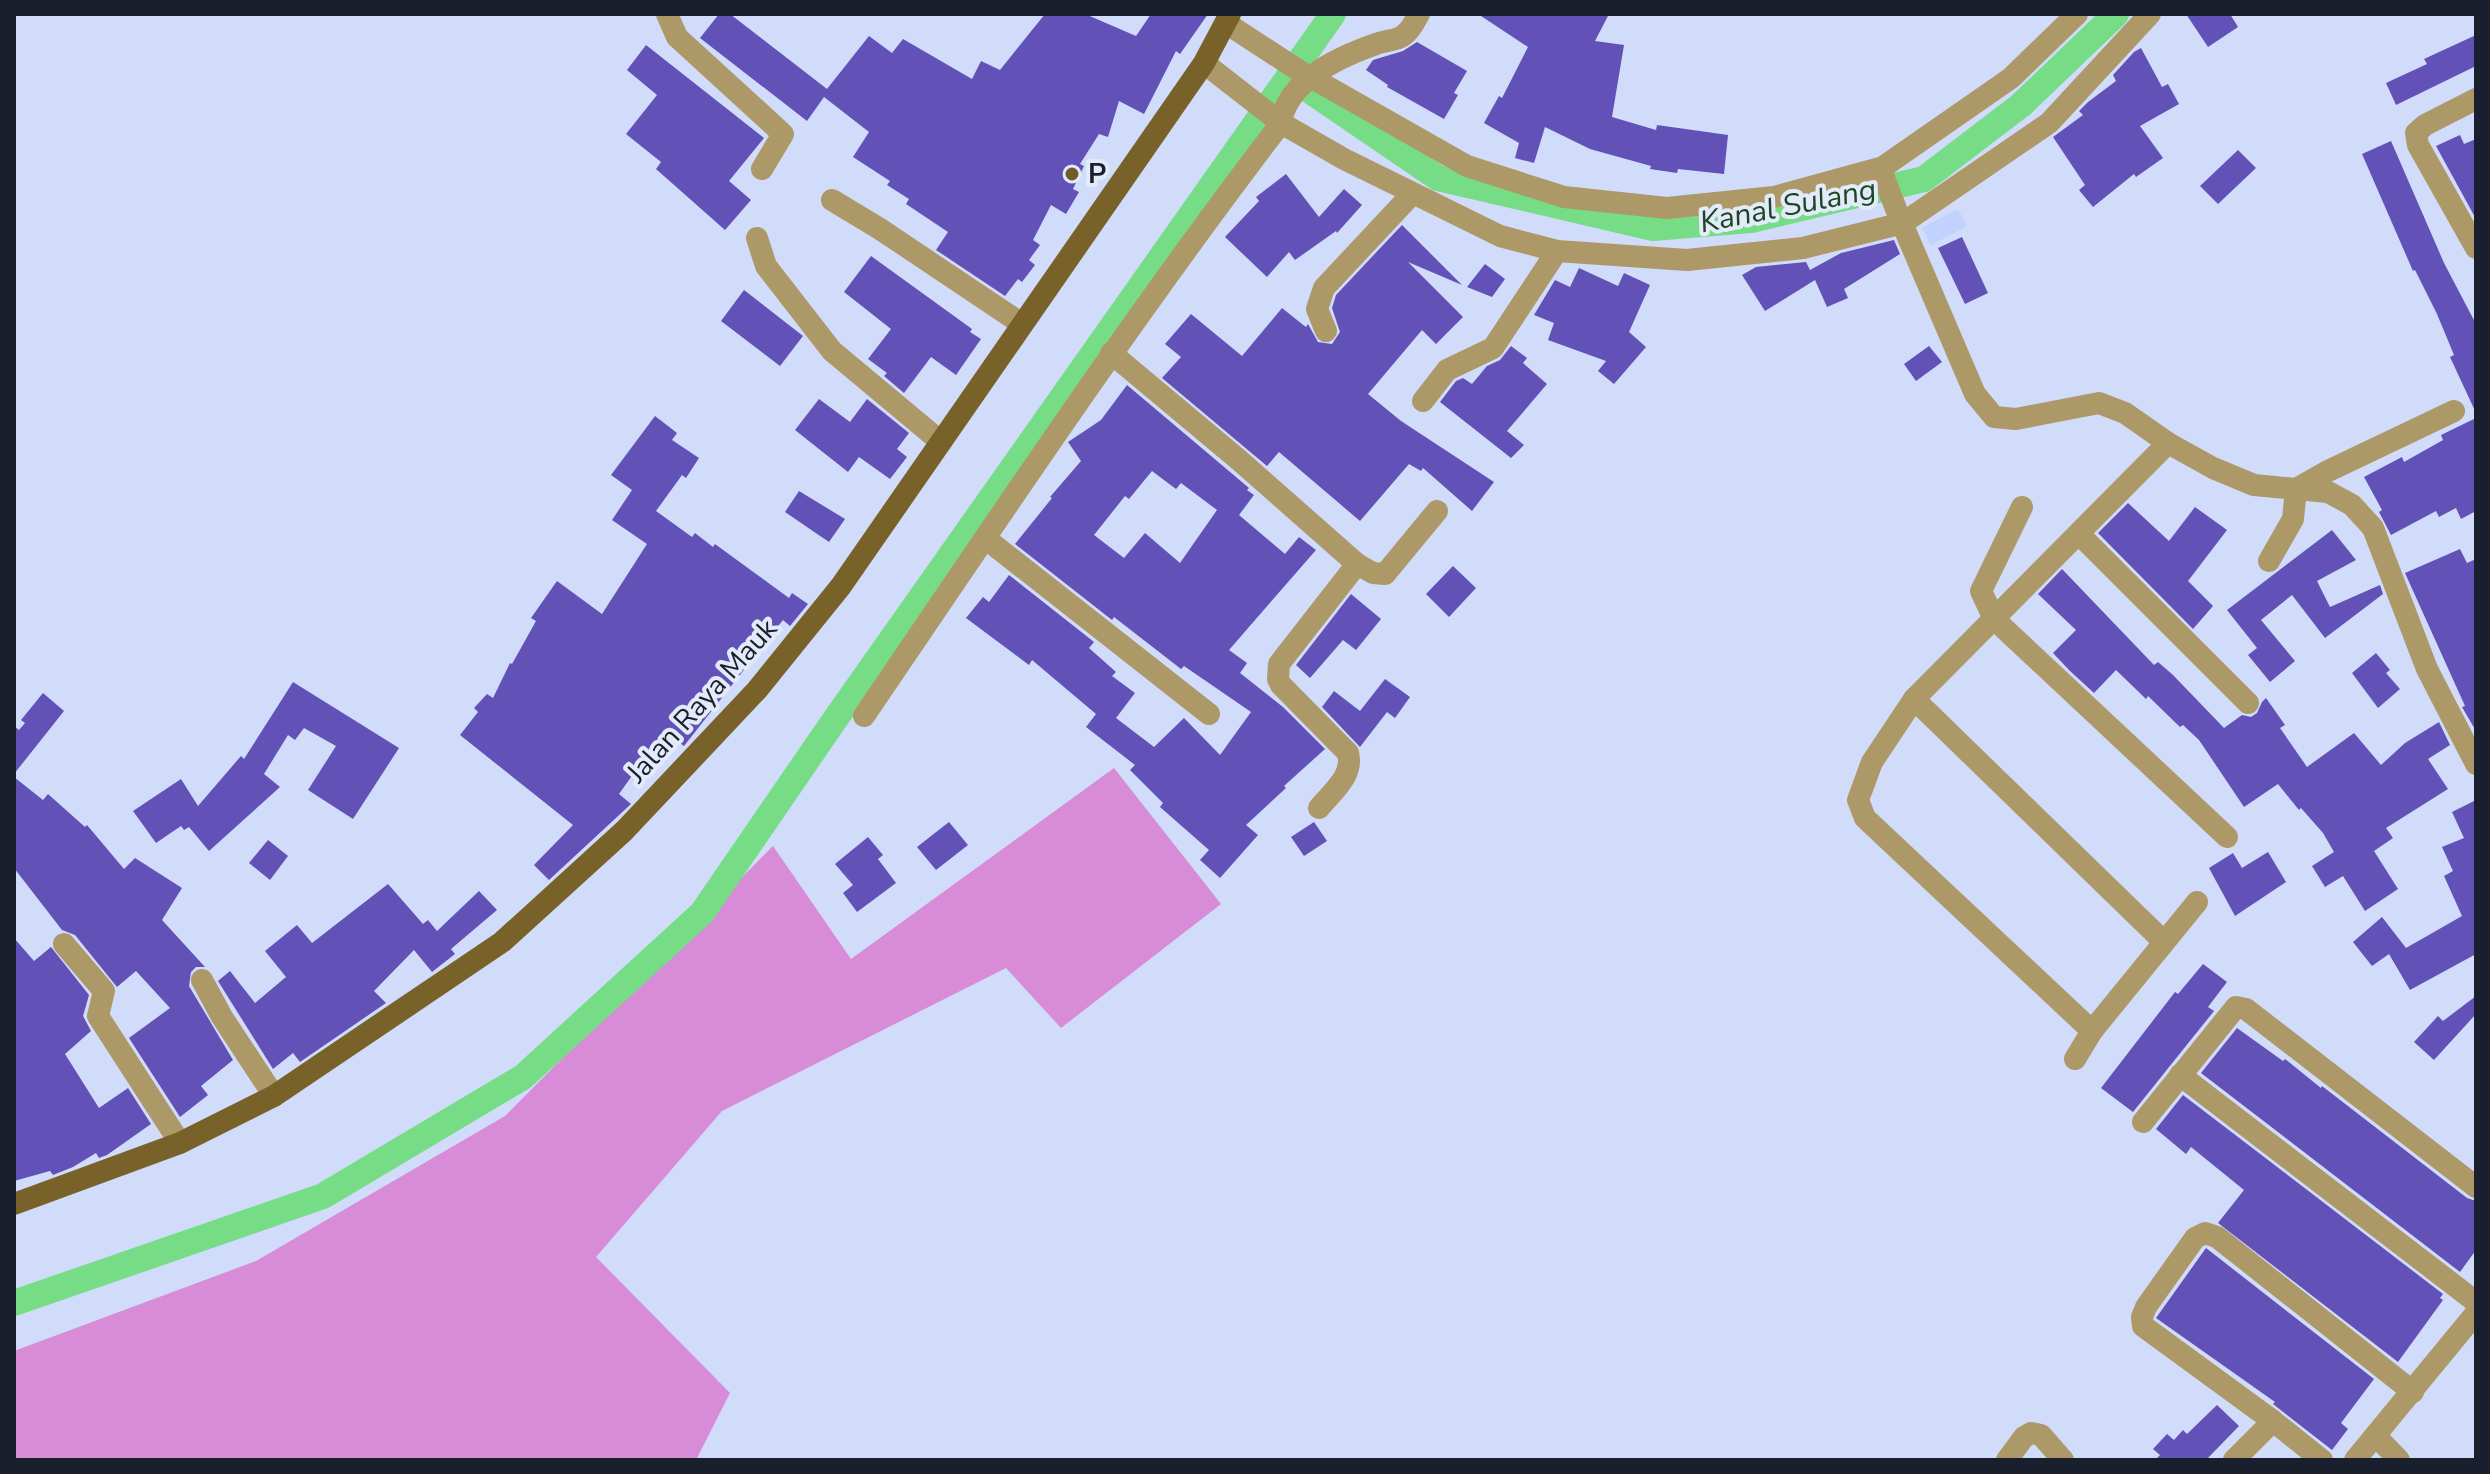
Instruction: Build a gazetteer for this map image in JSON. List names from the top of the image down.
{
  "streets": {
    "main road": ["Jalan Raya Mauk"]
  },
  "water": ["Kanal Sulang"],
  "places": ["P"]
}
